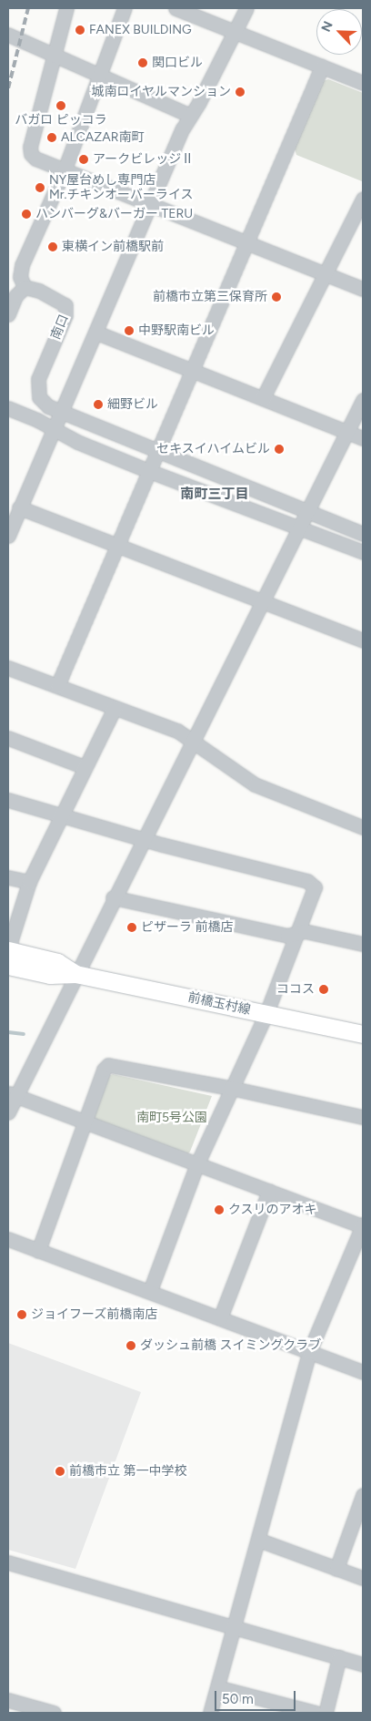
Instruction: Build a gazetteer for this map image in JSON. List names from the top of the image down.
{
  "streets": {
    "main road": ["前橋玉村線"],
    "street": ["南口"]
  },
  "districts": ["南町三丁目"],
  "parks": ["南町5号公園"],
  "places": [
    "FANEX BUILDING",
    "関口ビル",
    "城南ロイヤルマンション",
    "バガロ ピッコラ",
    "ALCAZAR南町",
    "アークビレッジⅡ",
    "NY屋台めし専門店 Mr.チキンオーバーライス",
    "ハンバーグ&バーガー TERU",
    "東横イン前橋駅前",
    "前橋市立第三保育所",
    "中野駅南ビル",
    "細野ビル",
    "セキスイハイムビル",
    "ピザーラ 前橋店",
    "ココス",
    "クスリのアオキ",
    "ジョイフーズ前橋南店",
    "ダッシュ前橋 スイミングクラブ",
    "前橋市立 第一中学校"
  ],
  "scale_bar": "50 m",
  "north": "top left"
}
